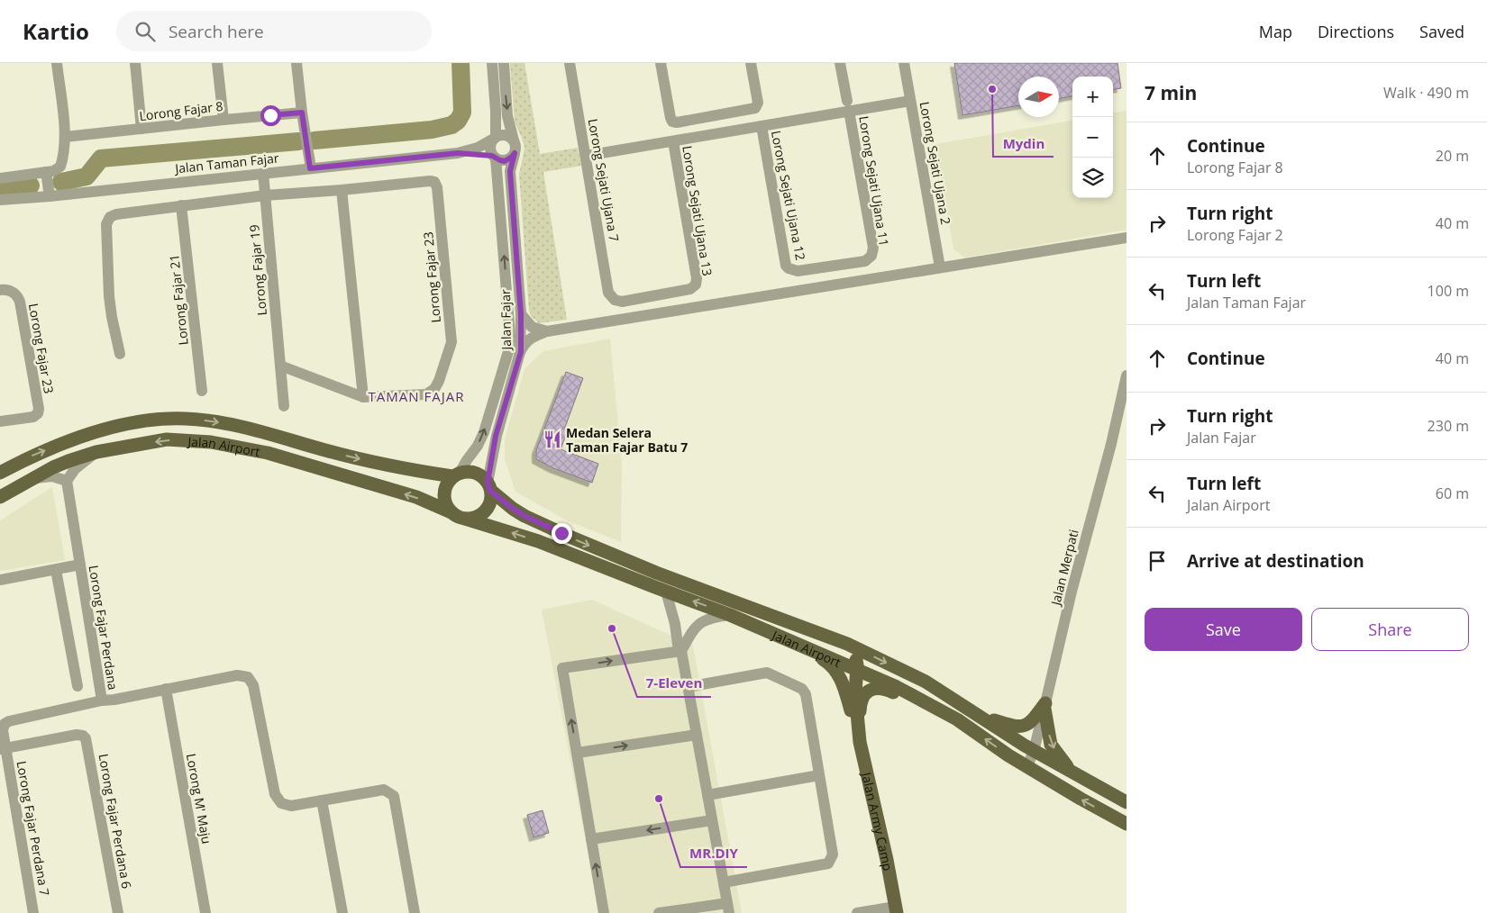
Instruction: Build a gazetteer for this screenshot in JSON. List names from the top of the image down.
{
  "streets": {
    "main road": ["Jalan Airport", "Jalan Army Camp"],
    "street": [
      "Lorong Fajar 8",
      "Jalan Taman Fajar",
      "Lorong Sejati Ujana 2",
      "Lorong Sejati Ujana 7",
      "Lorong Sejati Ujana 11",
      "Lorong Sejati Ujana 12",
      "Lorong Sejati Ujana 13",
      "Lorong Fajar 19",
      "Lorong Fajar 23",
      "Lorong Fajar 21",
      "Jalan Fajar",
      "Jalan Merpati",
      "Lorong Fajar Perdana",
      "Lorong M' Maju",
      "Lorong Fajar Perdana 6",
      "Lorong Fajar Perdana 7"
    ]
  },
  "crossings": [
    ["Jalan Taman Fajar", "Lorong Fajar 19"],
    ["Lorong Sejati Ujana 7", "Lorong Sejati Ujana 13"],
    ["Lorong Sejati Ujana 11", "Lorong Sejati Ujana 12"],
    ["Lorong Fajar 19", "Lorong Fajar 23"],
    ["Lorong Fajar 23", "Lorong Fajar 21"],
    ["Jalan Fajar", "Jalan Airport"],
    ["Jalan Airport", "Jalan Merpati"],
    ["Lorong Fajar Perdana", "Lorong Fajar Perdana 7"],
    ["Lorong Fajar Perdana 6", "Lorong Fajar Perdana 7"]
  ],
  "districts": ["TAMAN FAJAR"],
  "places": {
    "other": ["Mydin", "7-Eleven", "MR.DIY"],
    "restaurant": ["Medan Selera Taman Fajar Batu 7"]
  },
  "north": "right",
  "page": {
    "header": "Kartio",
    "search": "Search here",
    "nav": ["Map", "Directions", "Saved"],
    "heading": ["7 min", "Walk · 490 m"],
    "map_buttons": ["+", "−"],
    "list": [
      ["Continue", "Lorong Fajar 8", "20 m"],
      ["Turn right", "Lorong Fajar 2", "40 m"],
      ["Turn left", "Jalan Taman Fajar", "100 m"],
      ["Continue", "40 m"],
      ["Turn right", "Jalan Fajar", "230 m"],
      ["Turn left", "Jalan Airport", "60 m"],
      "Arrive at destination"
    ],
    "buttons": ["Save", "Share"]
  }
}
